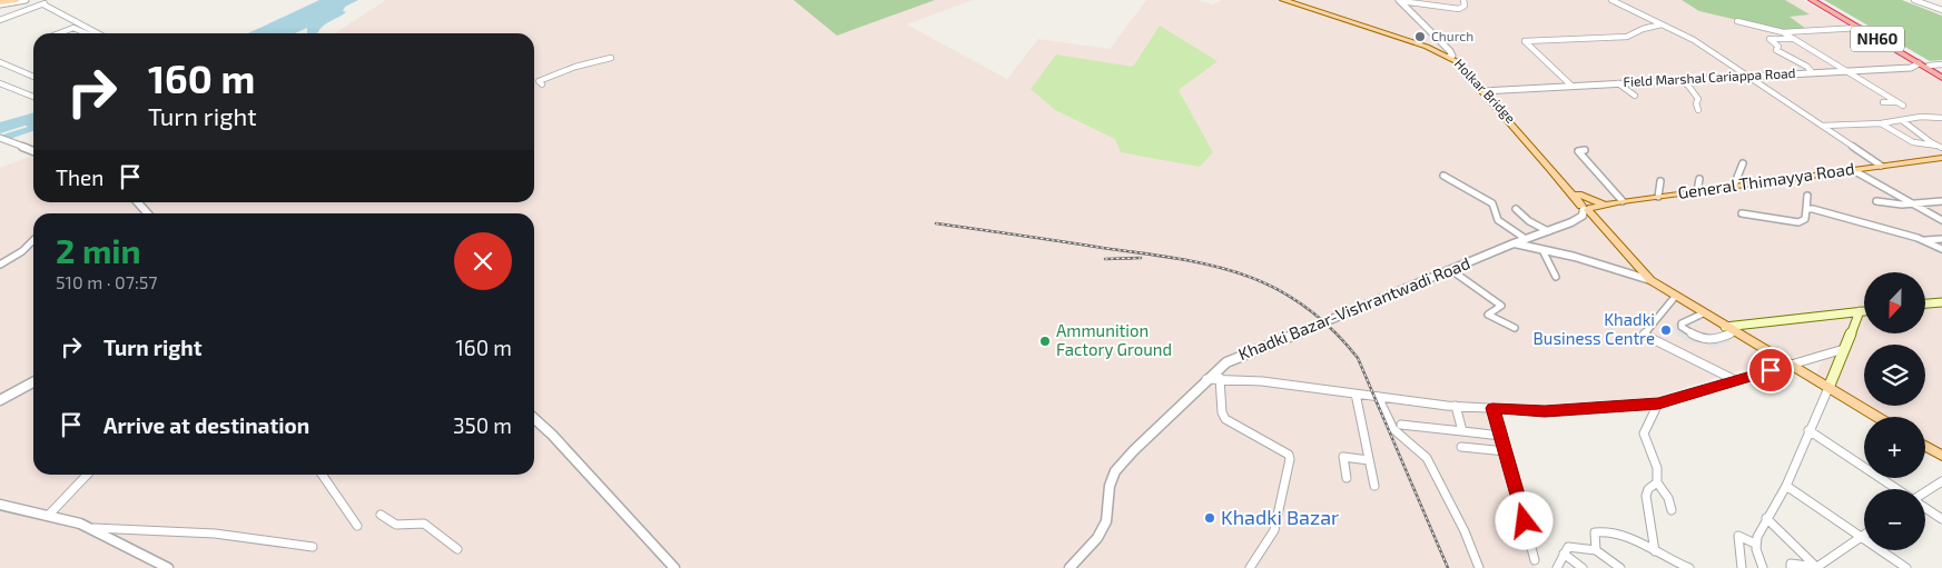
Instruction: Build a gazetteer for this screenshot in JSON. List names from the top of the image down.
{
  "streets": {
    "highway": ["NH60"],
    "main road": ["Holkar Bridge", "General Thimayya Road"],
    "street": ["Field Marshal Cariappa Road", "Khadki Bazar-Vishrantwadi Road"]
  },
  "crossings": [
    ["NH60", "Field Marshal Cariappa Road"],
    ["Field Marshal Cariappa Road", "Holkar Bridge"],
    ["Holkar Bridge", "General Thimayya Road"],
    ["Holkar Bridge", "Khadki Bazar-Vishrantwadi Road"],
    ["General Thimayya Road", "Khadki Bazar-Vishrantwadi Road"]
  ],
  "places": [
    "Church",
    "Khadki Business Centre",
    "Ammunition Factory Ground",
    "Khadki Bazar"
  ],
  "north": "bottom",
  "page": {
    "turn": ["160 m", "Turn right"],
    "then": "Then",
    "heading": ["2 min", "510 m · 07:57"],
    "map_buttons": ["+", "−"],
    "list": [
      {
        "name": "Turn right",
        "value": "160 m"
      },
      {
        "name": "Arrive at destination",
        "value": "350 m"
      }
    ]
  }
}
